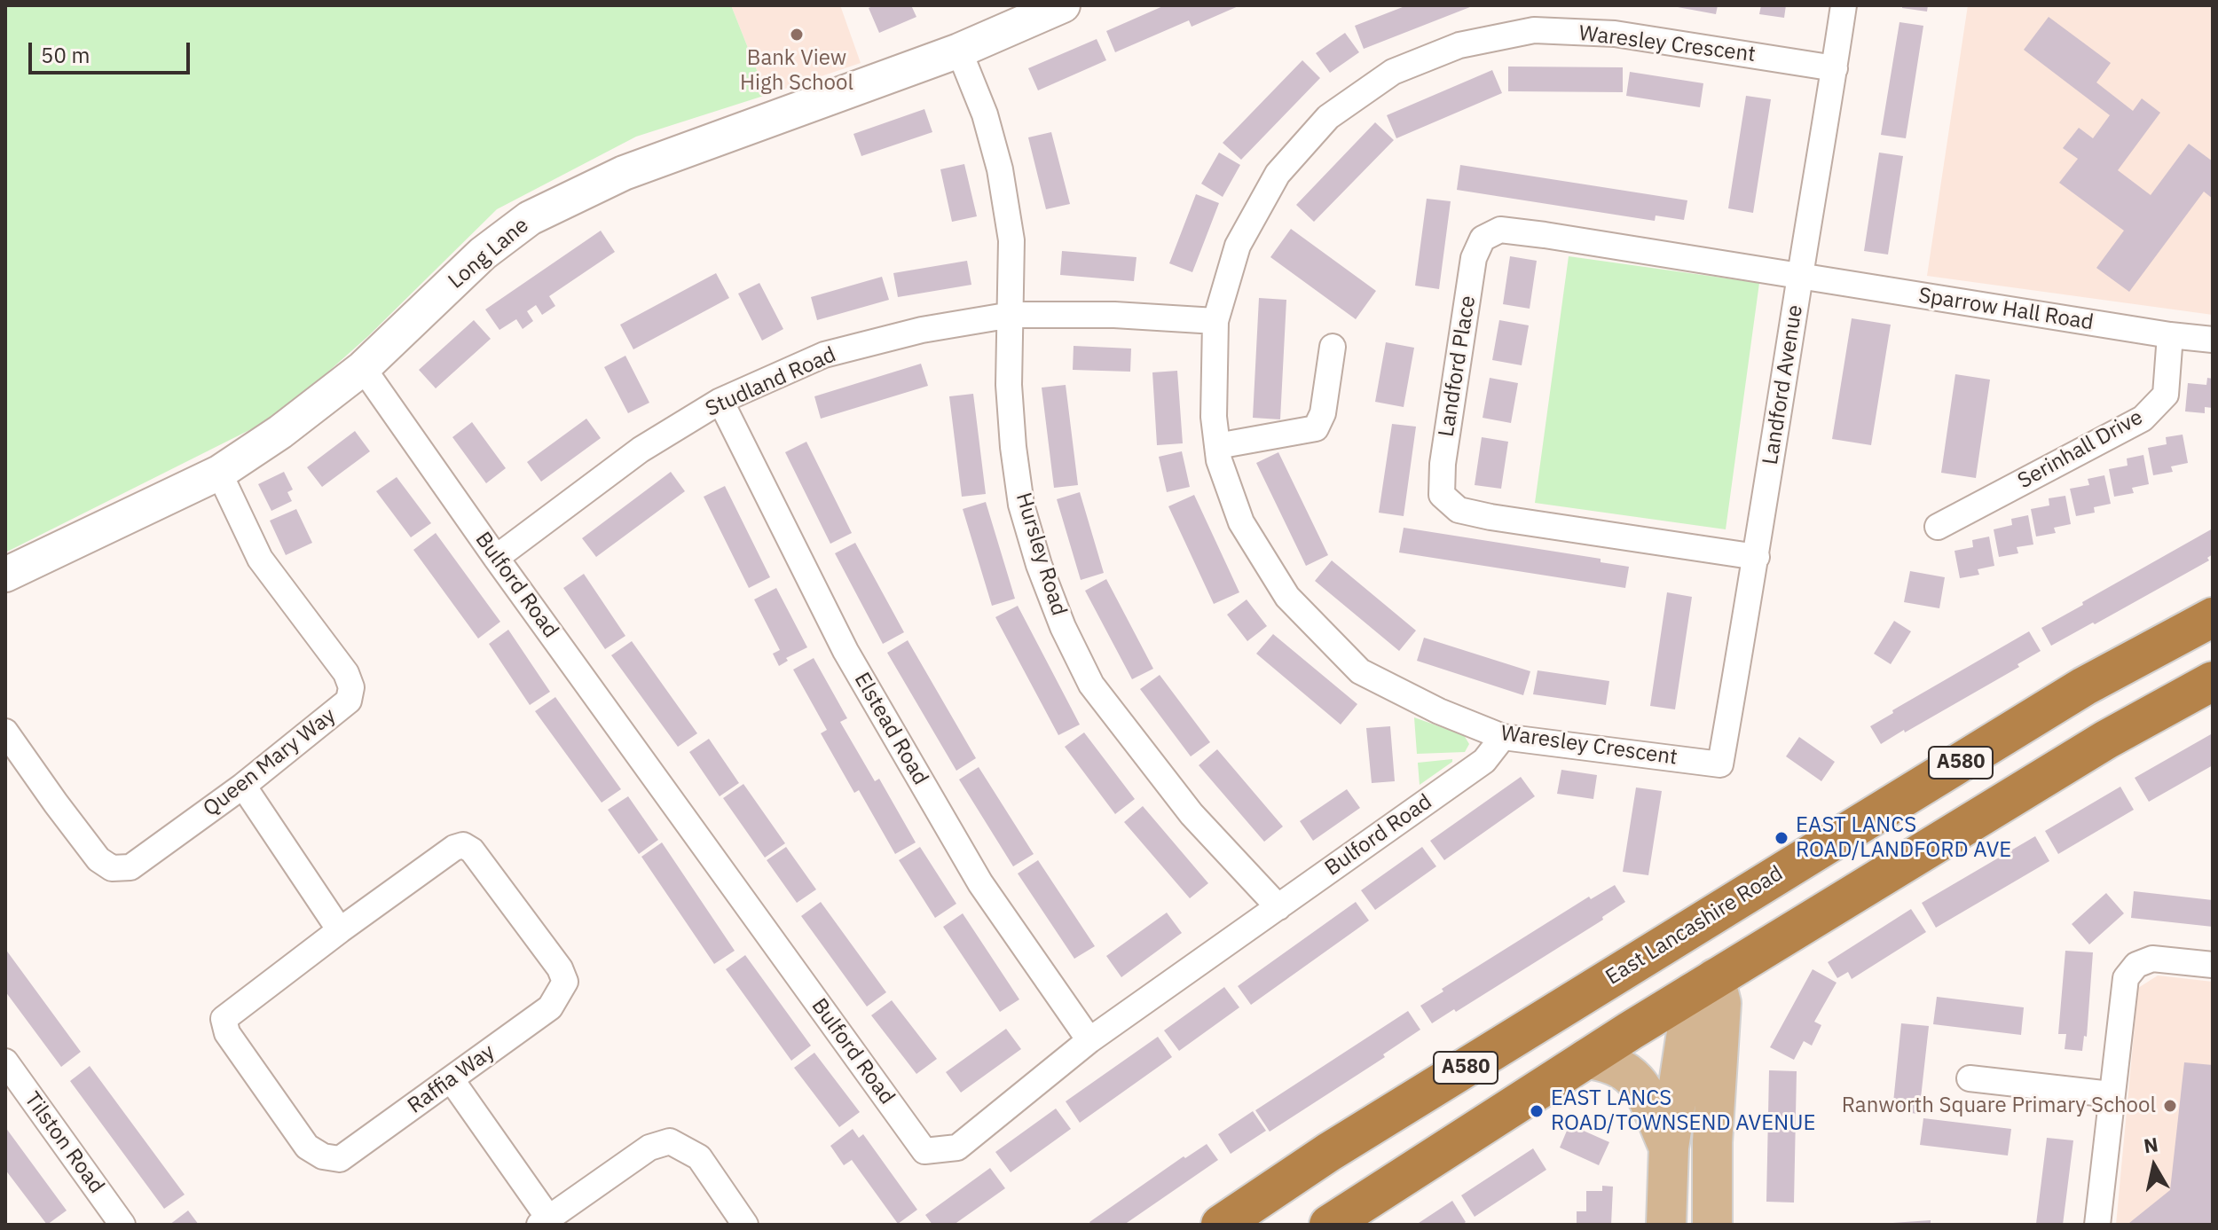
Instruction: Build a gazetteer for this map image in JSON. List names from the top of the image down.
{
  "streets": {
    "highway": ["A580", "East Lancashire Road"],
    "street": [
      "Waresley Crescent",
      "Long Lane",
      "Sparrow Hall Road",
      "Landford Place",
      "Studland Road",
      "Landford Avenue",
      "Serinhall Drive",
      "Hursley Road",
      "Bulford Road",
      "Elstead Road",
      "Queen Mary Way",
      "Raffia Way",
      "Tilston Road"
    ]
  },
  "crossings": [
    ["Waresley Crescent", "Studland Road"],
    ["Waresley Crescent", "Landford Avenue"],
    ["Waresley Crescent", "Bulford Road"],
    ["Long Lane", "Hursley Road"],
    ["Long Lane", "Bulford Road"],
    ["Long Lane", "Queen Mary Way"],
    ["Sparrow Hall Road", "Landford Place"],
    ["Sparrow Hall Road", "Landford Avenue"],
    ["Sparrow Hall Road", "Serinhall Drive"],
    ["Landford Place", "Landford Avenue"],
    ["Studland Road", "Hursley Road"],
    ["Studland Road", "Bulford Road"],
    ["Studland Road", "Elstead Road"],
    ["Hursley Road", "Bulford Road"],
    ["Bulford Road", "Elstead Road"]
  ],
  "places": [
    "Bank View High School",
    "EAST LANCS ROAD/LANDFORD AVE",
    "Ranworth Square Primary School",
    "EAST LANCS ROAD/TOWNSEND AVENUE"
  ],
  "scale_bar": "50 m",
  "north": "top"
}
